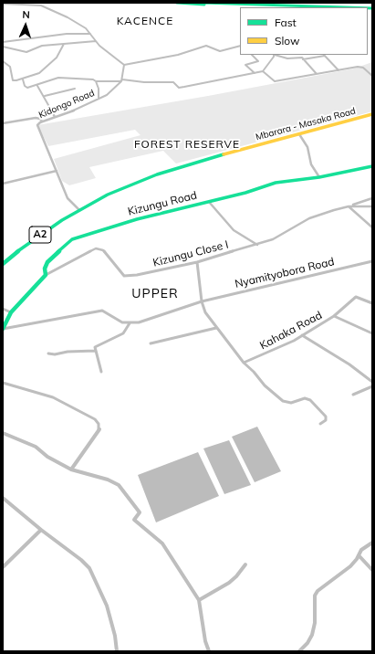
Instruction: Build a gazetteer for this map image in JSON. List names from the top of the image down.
{
  "streets": {
    "main road": ["Mbarara - Masaka Road", "Kizungu Road", "A2"],
    "street": [
      "Kidongo Road",
      "Kizungu Close I",
      "Nyamityobora Road",
      "Kahaka Road"
    ]
  },
  "crossings": [
    ["Kidongo Road", "Mbarara - Masaka Road"],
    ["Kidongo Road", "A2"],
    ["Mbarara - Masaka Road", "A2"],
    ["Kizungu Road", "Kizungu Close I"]
  ],
  "districts": ["KACENCE", "FOREST RESERVE", "UPPER"],
  "legend": ["Fast", "Slow"],
  "north": "top"
}
